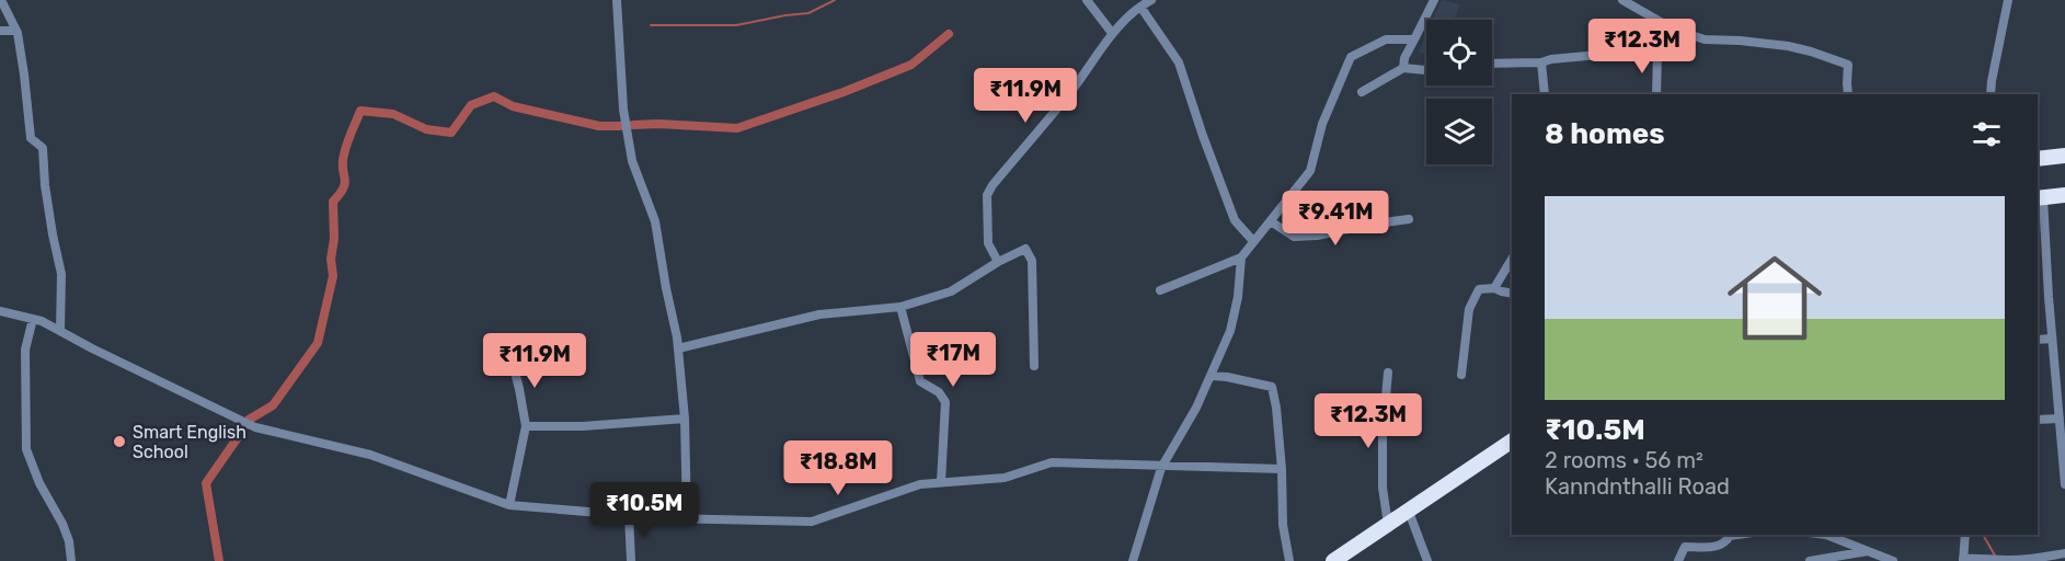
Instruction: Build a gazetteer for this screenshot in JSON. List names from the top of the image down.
{
  "places": ["Smart English School"],
  "page": {
    "price": [
      "₹12.3M",
      "₹11.9M",
      "₹9.41M",
      "₹17M",
      "₹11.9M",
      "₹12.3M",
      "₹18.8M",
      "₹10.5M"
    ],
    "heading": "8 homes",
    "list": [
      {
        "name": "₹10.5M",
        "note": "2 rooms · 56 m² · Kanndnthalli Road"
      }
    ]
  }
}
